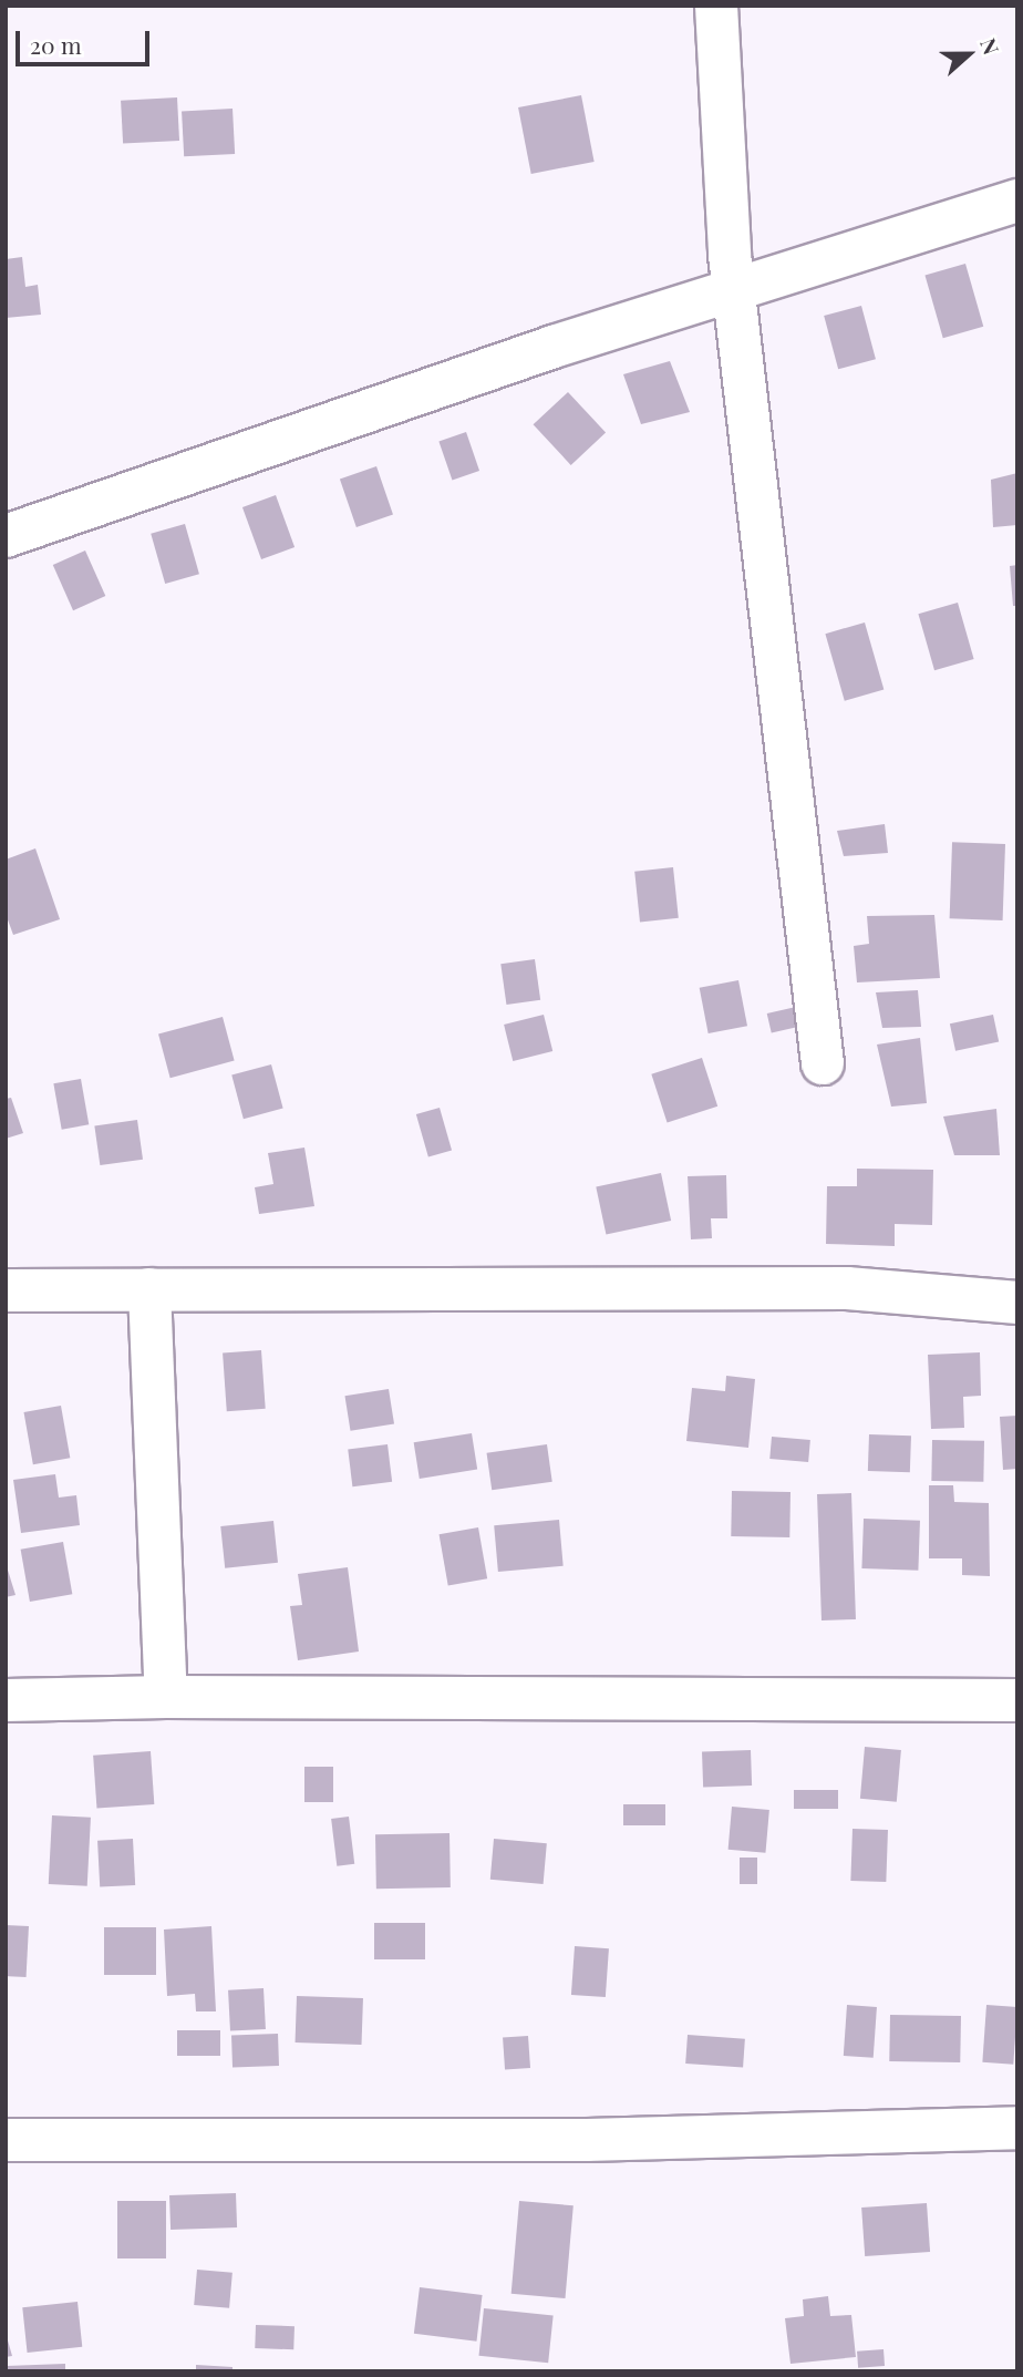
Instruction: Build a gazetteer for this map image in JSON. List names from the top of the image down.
{
  "scale_bar": "20 m",
  "north": "right"
}
